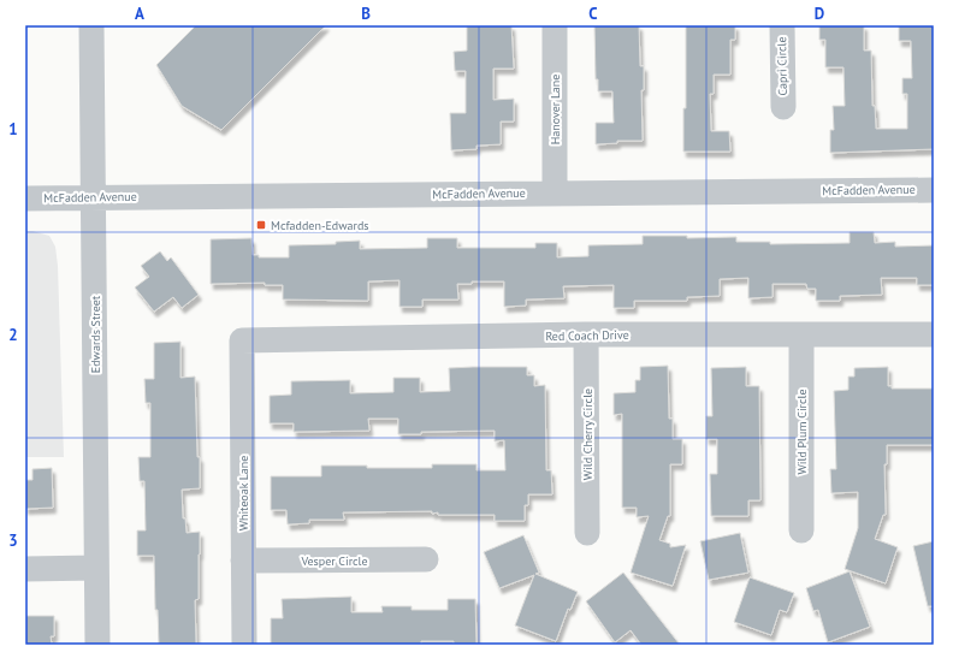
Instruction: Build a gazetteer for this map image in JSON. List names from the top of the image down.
{
  "streets": {
    "street": [
      "Capri Circle",
      "Hanover Lane",
      "McFadden Avenue",
      "Edwards Street",
      "Red Coach Drive",
      "Wild Plum Circle",
      "Wild Cherry Circle",
      "Whiteoak Lane",
      "Vesper Circle"
    ]
  },
  "crossings": [
    ["Hanover Lane", "McFadden Avenue"],
    ["McFadden Avenue", "Edwards Street"],
    ["Red Coach Drive", "Wild Plum Circle"],
    ["Red Coach Drive", "Wild Cherry Circle"],
    ["Red Coach Drive", "Whiteoak Lane"],
    ["Whiteoak Lane", "Vesper Circle"]
  ],
  "places": {
    "transit": ["Mcfadden-Edwards"]
  },
  "grid": {
    "columns": [
      "A",
      "B",
      "C",
      "D"
    ],
    "rows": ["1", "2", "3"]
  }
}
